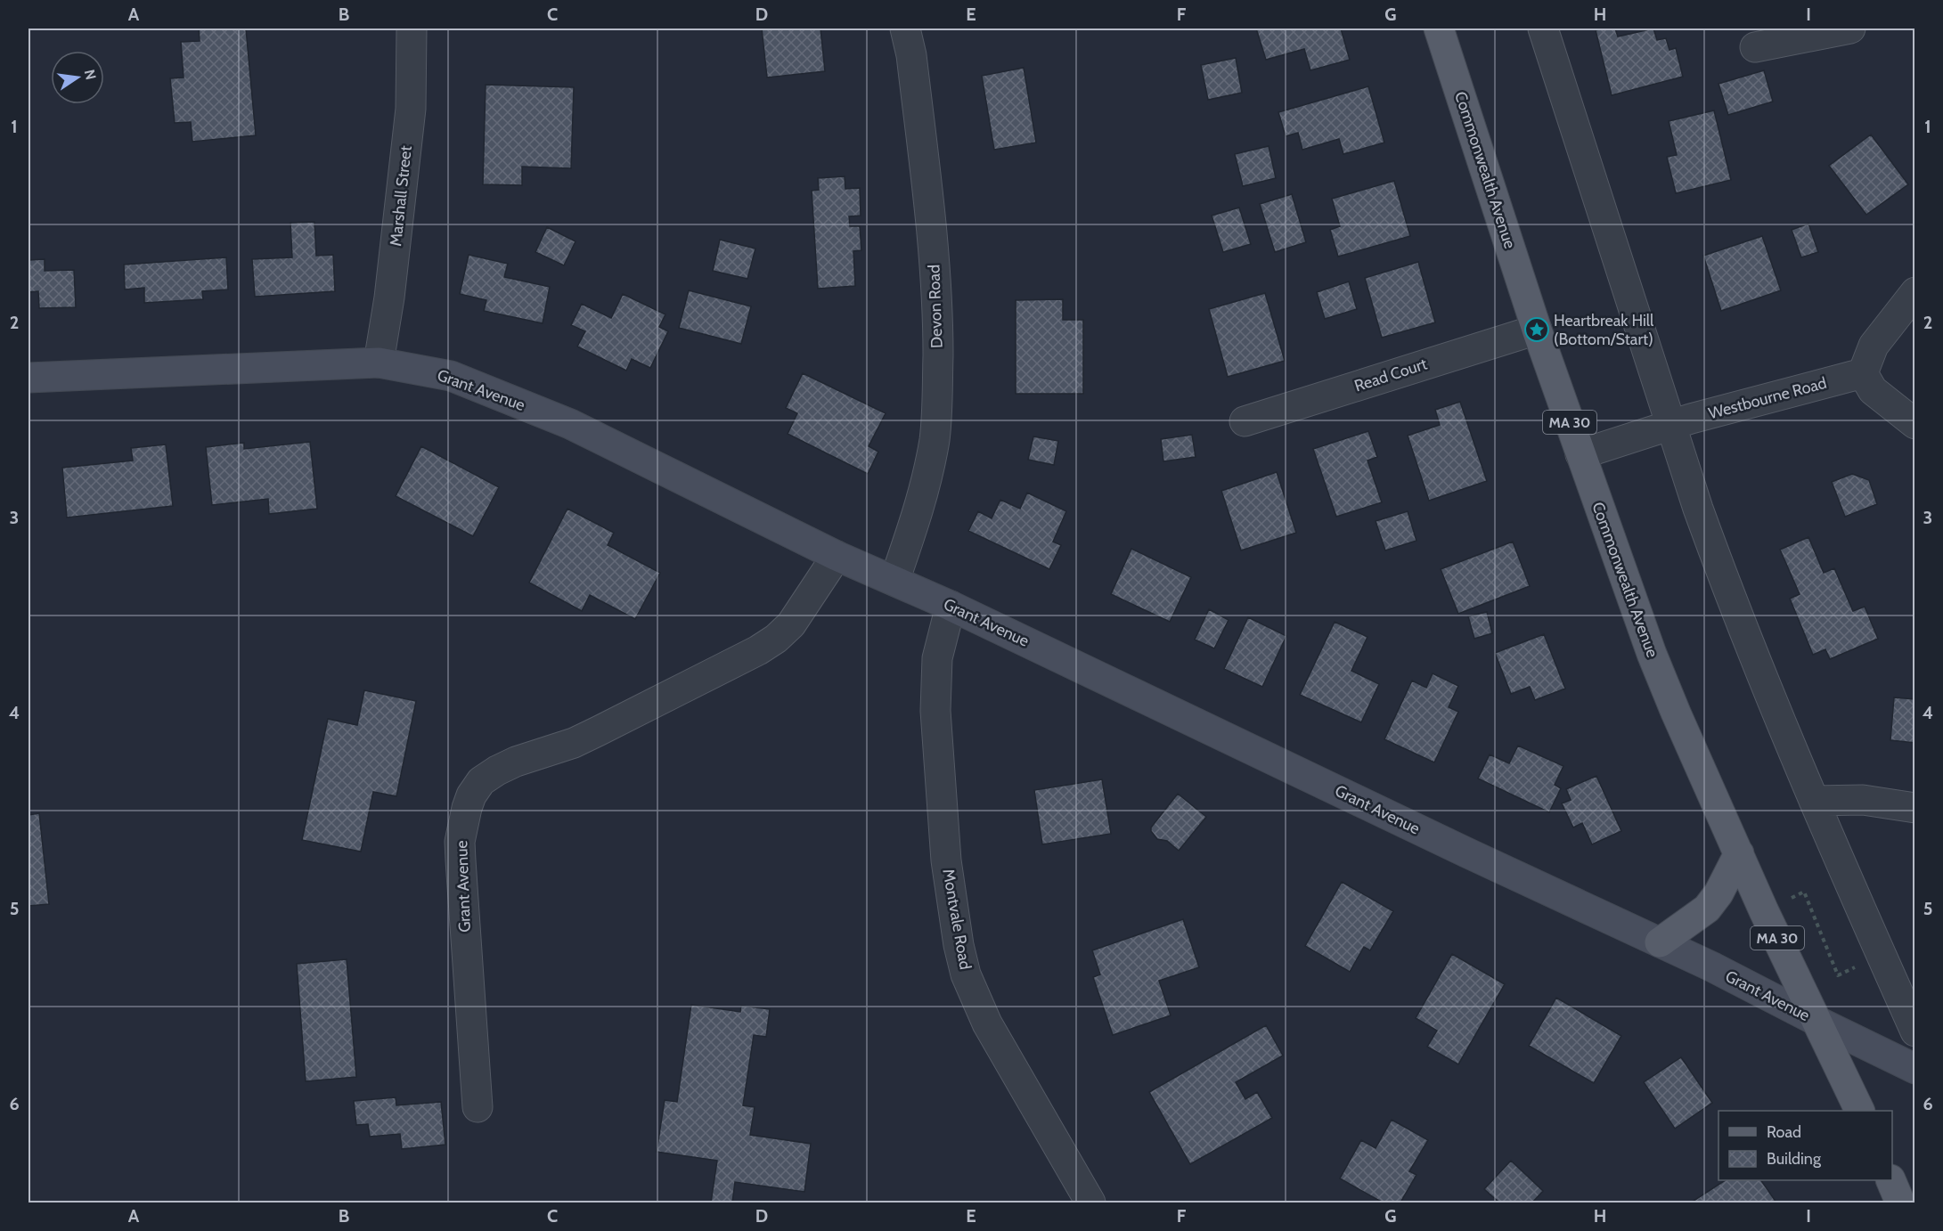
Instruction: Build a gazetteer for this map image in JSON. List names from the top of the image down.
{
  "streets": {
    "main road": ["Commonwealth Avenue", "MA 30"],
    "street": [
      "Marshall Street",
      "Devon Road",
      "Read Court",
      "Grant Avenue",
      "Westbourne Road",
      "Montvale Road"
    ]
  },
  "crossings": [
    ["Commonwealth Avenue", "Read Court"],
    ["Commonwealth Avenue", "Grant Avenue"],
    ["Commonwealth Avenue", "Westbourne Road"],
    ["Marshall Street", "Grant Avenue"],
    ["Devon Road", "Grant Avenue"],
    ["Grant Avenue", "Montvale Road"]
  ],
  "places": {
    "place": ["Heartbreak Hill (Bottom/Start)"]
  },
  "legend": ["Road", "Building"],
  "north": "right",
  "grid": {
    "columns": [
      "A",
      "B",
      "C",
      "D",
      "E",
      "F",
      "G",
      "H",
      "I"
    ],
    "rows": [
      "1",
      "2",
      "3",
      "4",
      "5",
      "6"
    ]
  }
}
